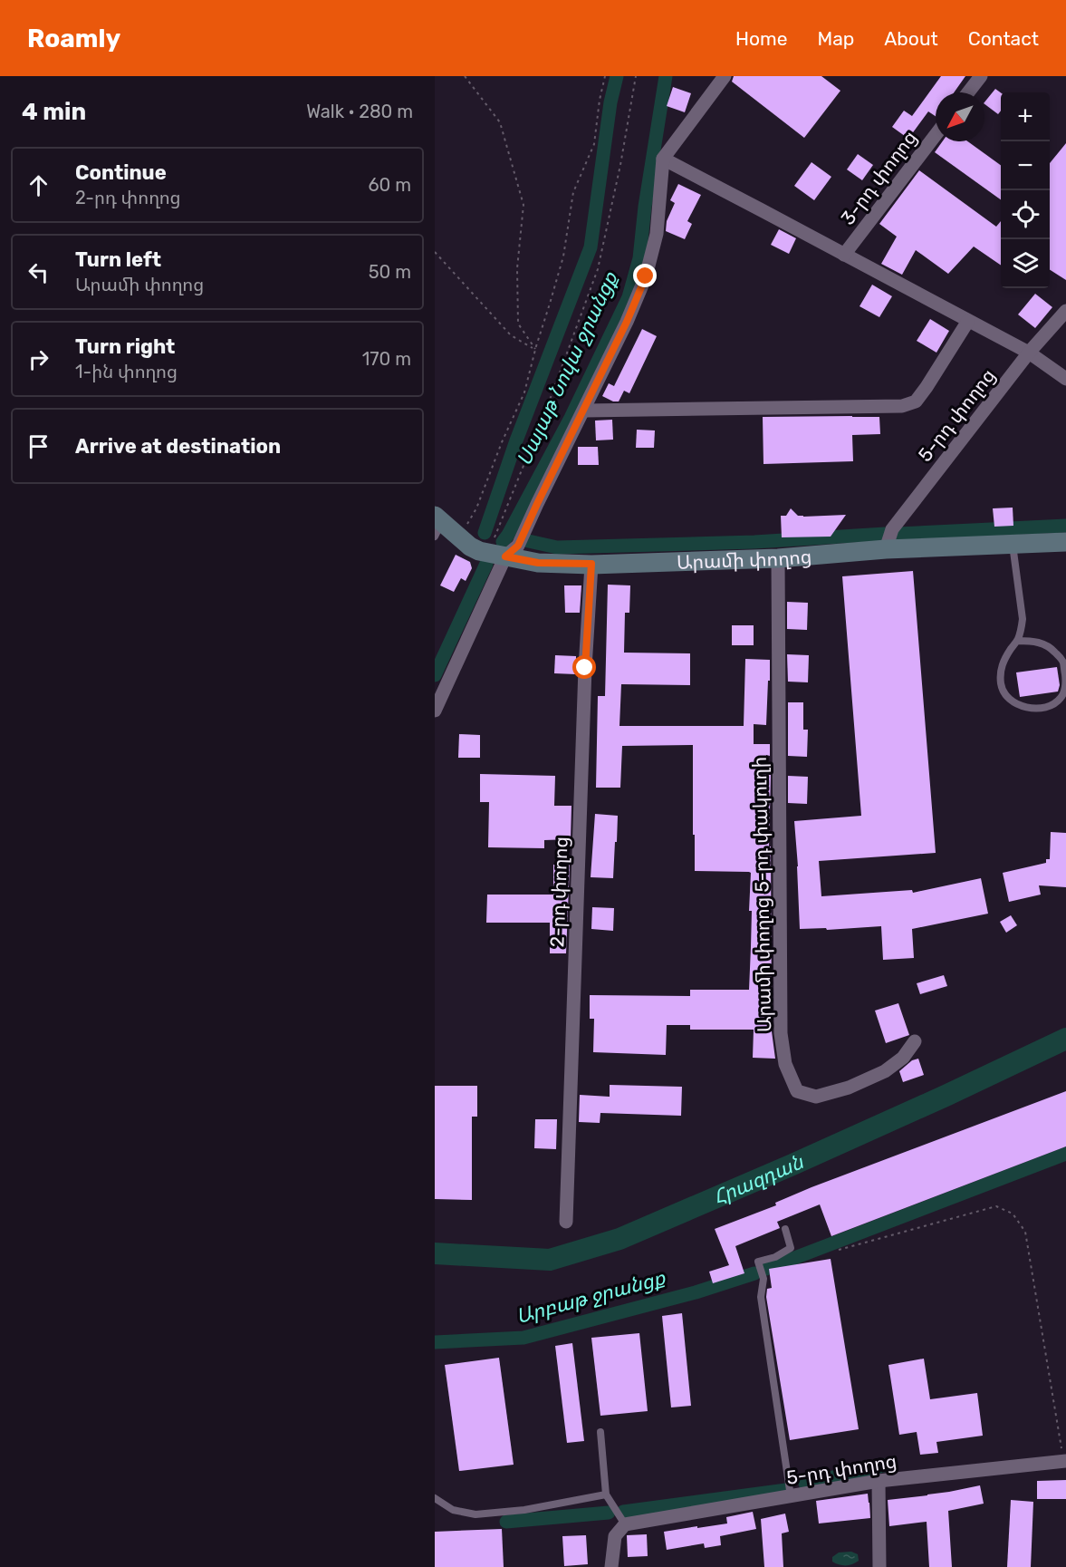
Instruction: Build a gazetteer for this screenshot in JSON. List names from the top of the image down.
{
  "streets": {
    "main road": ["Արամի փողոց"],
    "street": [
      "3-րդ փողոց",
      "5-րդ փողոց",
      "2-րդ փողոց",
      "Արամի փողոց 5-րդ փակուղի"
    ]
  },
  "crossings": [
    ["5-րդ փողոց", "Արամի փողոց"],
    ["Արամի փողոց", "2-րդ փողոց"],
    ["Արամի փողոց", "Արամի փողոց 5-րդ փակուղի"]
  ],
  "water": ["Սայաթ Նովա ջրանցք", "Հրազդան", "Արբաթ ջրանցք"],
  "north": "bottom left",
  "page": {
    "header": "Roamly",
    "nav": [
      "Home",
      "Map",
      "About",
      "Contact"
    ],
    "heading": ["4 min", "Walk · 280 m"],
    "map_buttons": ["+", "−"],
    "list": [
      ["Continue", "2-րդ փողոց", "60 m"],
      ["Turn left", "Արամի փողոց", "50 m"],
      ["Turn right", "1-ին փողոց", "170 m"],
      "Arrive at destination"
    ]
  }
}
